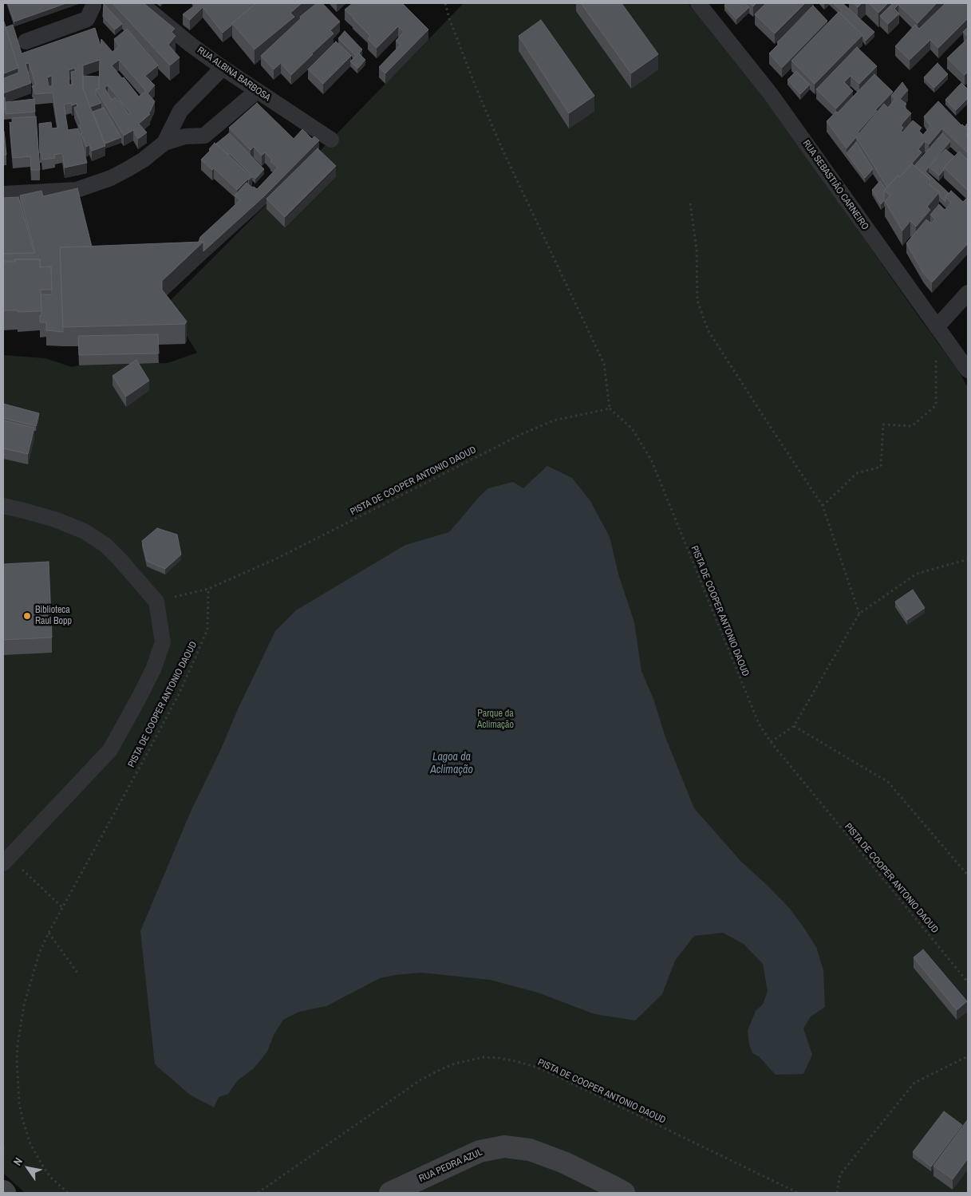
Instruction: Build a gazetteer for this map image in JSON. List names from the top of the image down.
{
  "streets": {
    "street": ["RUA ALBINA BARBOSA", "RUA SEBASTIÃO CARNEIRO", "RUA PEDRA AZUL"],
    "path": ["PISTA DE COOPER ANTONIO DAOUD"]
  },
  "water": ["Lagoa da Aclimação"],
  "parks": ["Parque da Aclimação"],
  "places": ["Biblioteca Raul Bopp"],
  "north": "top left"
}
